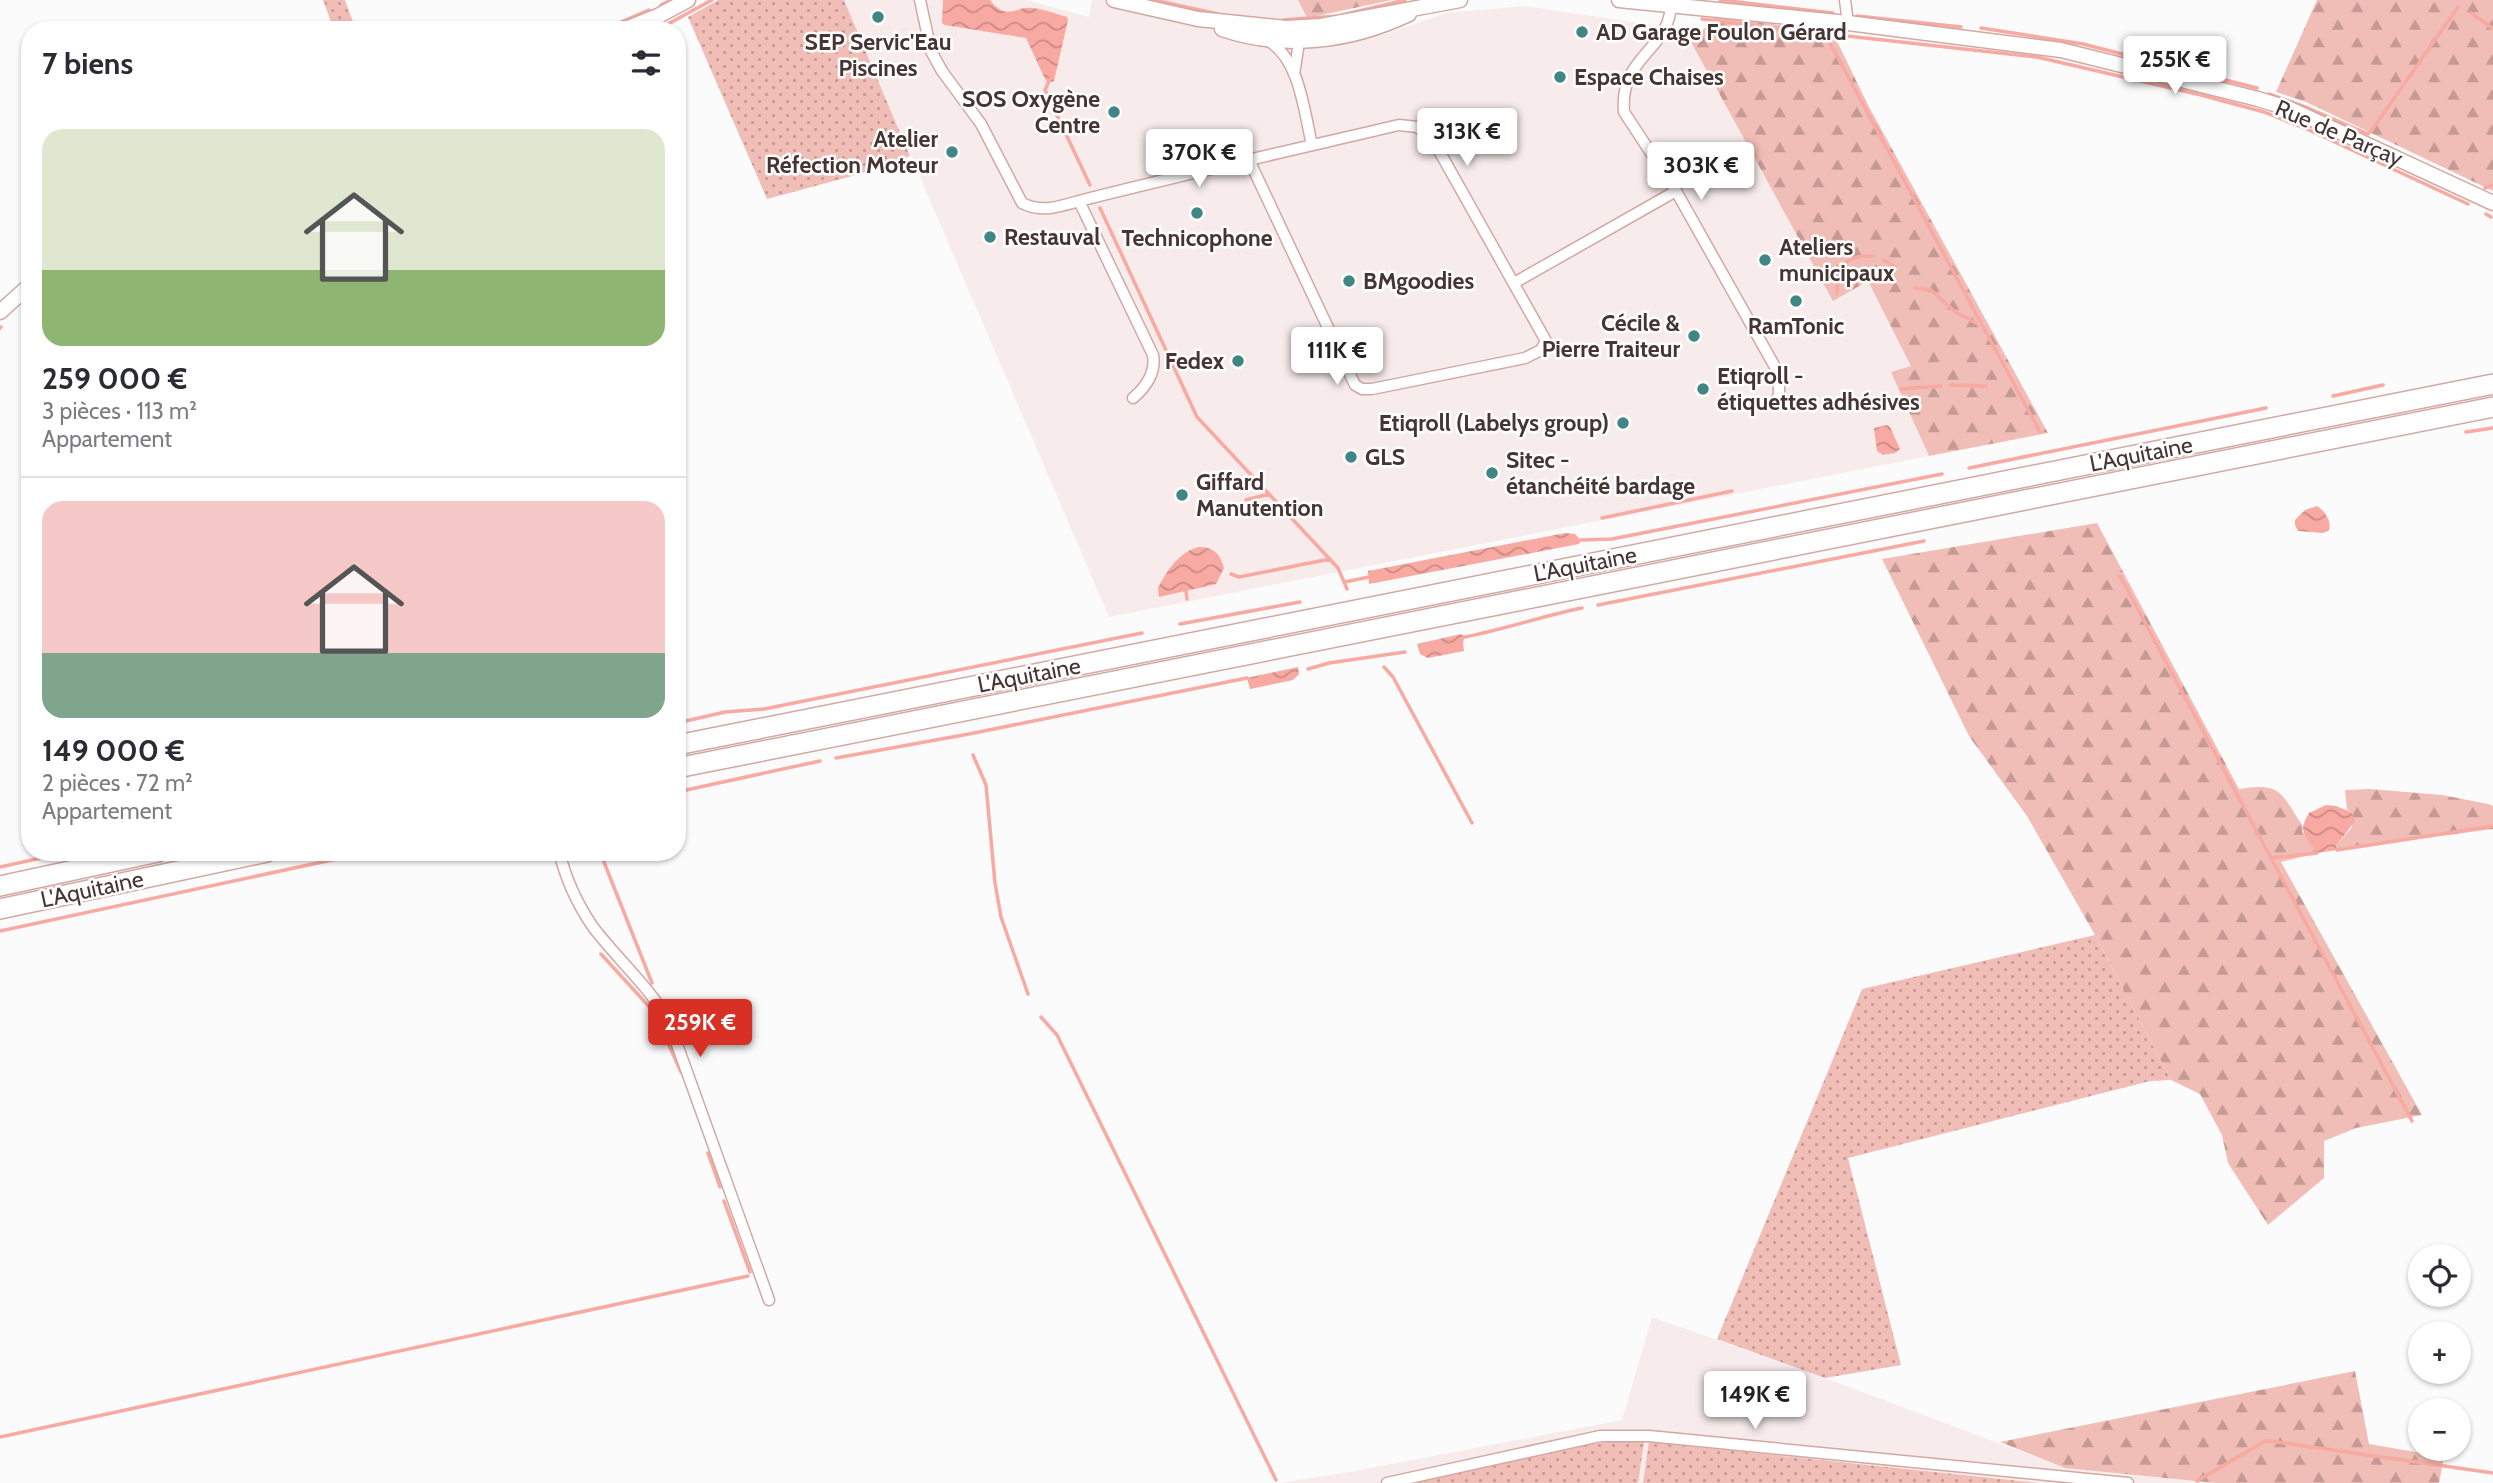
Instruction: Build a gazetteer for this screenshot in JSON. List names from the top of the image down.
{
  "streets": {
    "highway": ["L'Aquitaine"],
    "street": ["Rue de Parçay"]
  },
  "places": [
    "SEP Servic'Eau Piscines",
    "AD Garage Foulon Gérard",
    "Espace Chaises",
    "SOS Oxygène Centre",
    "Atelier Réfection Moteur",
    "Technicophone",
    "Restauval",
    "Ateliers municipaux",
    "BMgoodies",
    "RamTonic",
    "Cécile & Pierre Traiteur",
    "Fedex",
    "Etiqroll - étiquettes adhésives",
    "Etiqroll (Labelys group)",
    "GLS",
    "Sitec - étanchéité bardage",
    "Giffard Manutention"
  ],
  "page": {
    "heading": "7 biens",
    "price": [
      "255K €",
      "313K €",
      "370K €",
      "303K €",
      "111K €",
      "259K €",
      "149K €"
    ],
    "list": [
      {
        "name": "259 000 €",
        "note": "3 pièces · 113 m² · Appartement"
      },
      {
        "name": "149 000 €",
        "note": "2 pièces · 72 m² · Appartement"
      }
    ],
    "map_buttons": ["+", "−"]
  }
}
